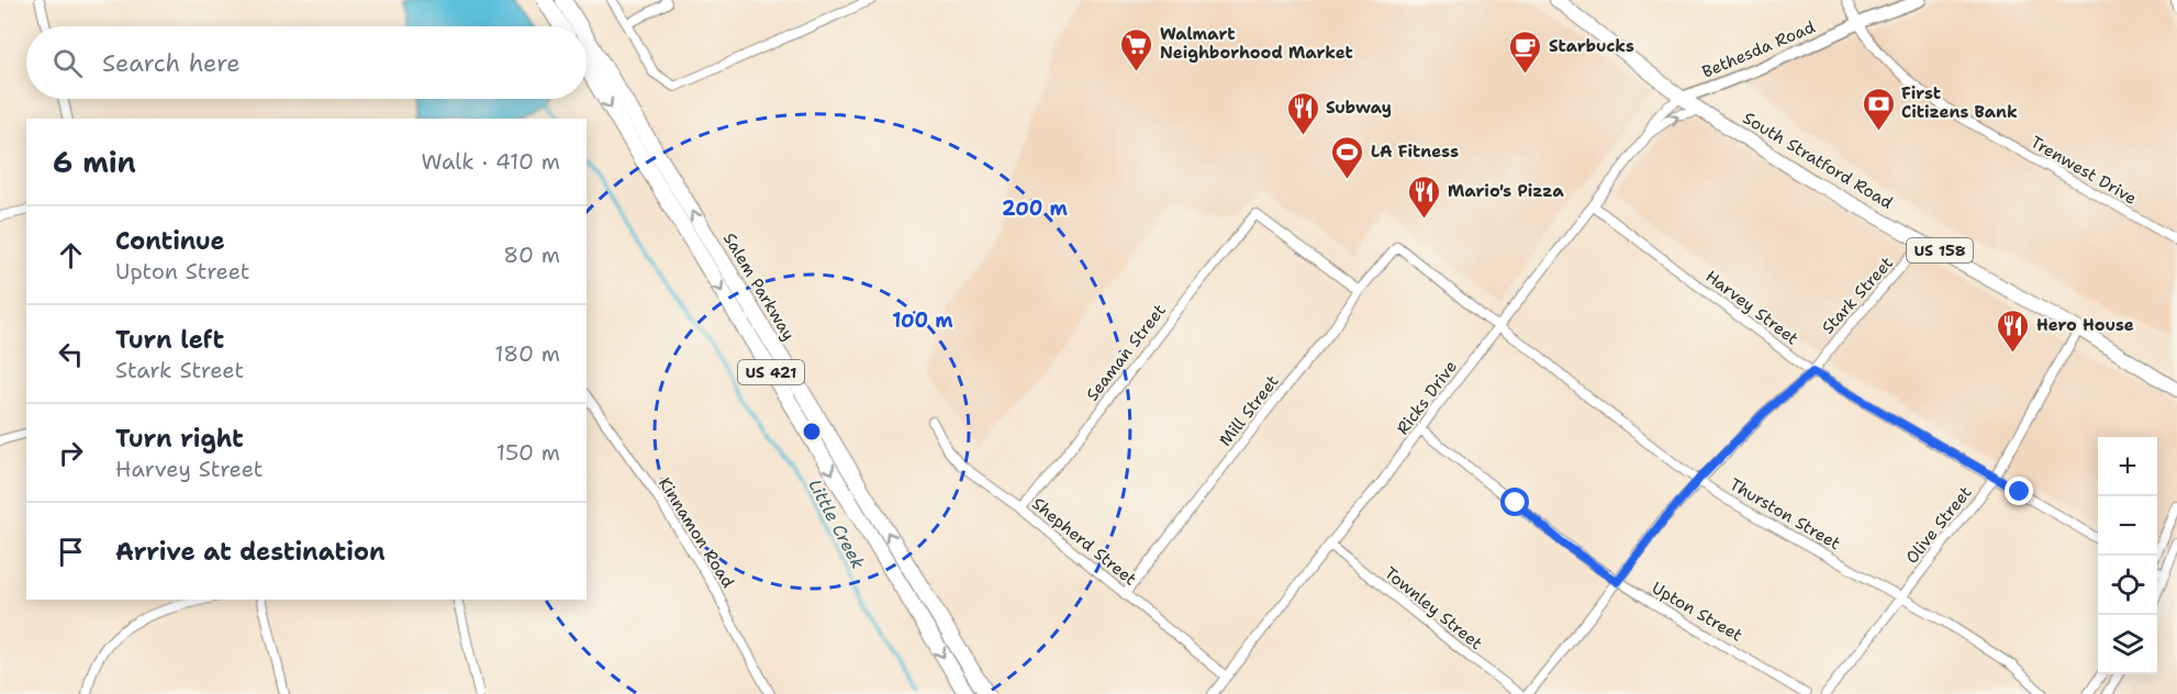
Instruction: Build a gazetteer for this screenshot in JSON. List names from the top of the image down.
{
  "streets": {
    "highway": ["Salem Parkway", "US 421"],
    "main road": ["South Stratford Road", "US 158"],
    "street": [
      "Bethesda Road",
      "Trenwest Drive",
      "Stark Street",
      "Harvey Street",
      "Seaman Street",
      "Ricks Drive",
      "Mill Street",
      "Thurston Street",
      "Olive Street",
      "Kinnamon Road",
      "Shepherd Street",
      "Townley Street",
      "Upton Street"
    ]
  },
  "crossings": [
    ["Bethesda Road", "South Stratford Road"],
    ["Bethesda Road", "Trenwest Drive"],
    ["Bethesda Road", "Ricks Drive"],
    ["South Stratford Road", "Stark Street"],
    ["South Stratford Road", "Ricks Drive"],
    ["South Stratford Road", "Olive Street"],
    ["Stark Street", "Harvey Street"],
    ["Stark Street", "Thurston Street"],
    ["Stark Street", "Upton Street"],
    ["Harvey Street", "Ricks Drive"],
    ["Harvey Street", "Olive Street"],
    ["Seaman Street", "Mill Street"],
    ["Seaman Street", "Shepherd Street"],
    ["Ricks Drive", "Thurston Street"],
    ["Ricks Drive", "Shepherd Street"],
    ["Ricks Drive", "Townley Street"],
    ["Ricks Drive", "Upton Street"],
    ["Mill Street", "Thurston Street"],
    ["Mill Street", "Shepherd Street"],
    ["Thurston Street", "Olive Street"]
  ],
  "water": ["Little Creek"],
  "places": {
    "supermarket": ["Walmart Neighborhood Market"],
    "cafe": ["Starbucks"],
    "bank": ["First Citizens Bank"],
    "restaurant": ["Subway", "Mario's Pizza", "Hero House"],
    "sports": ["LA Fitness"]
  },
  "page": {
    "search": "Search here",
    "heading": ["6 min", "Walk · 410 m"],
    "list": [
      ["Continue", "Upton Street", "80 m"],
      ["Turn left", "Stark Street", "180 m"],
      ["Turn right", "Harvey Street", "150 m"],
      "Arrive at destination"
    ],
    "map_buttons": ["+", "−"]
  },
  "rings": ["200 m", "100 m"]
}
